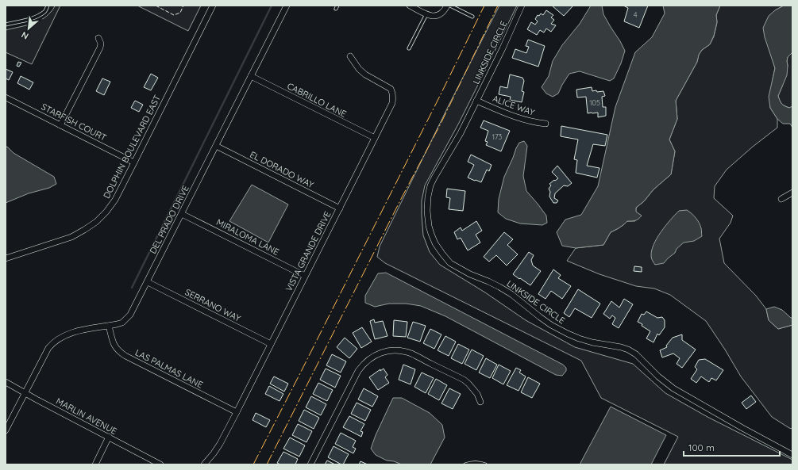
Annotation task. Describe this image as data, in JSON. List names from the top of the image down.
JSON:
{
  "streets": {
    "street": [
      "LINKSIDE CIRCLE",
      "CABRILLO LANE",
      "ALICE WAY",
      "STARFISH COURT",
      "DOLPHIN BOULEVARD EAST",
      "EL DORADO WAY",
      "DEL PRADO DRIVE",
      "MIRALOMA LANE",
      "VISTA GRANDE DRIVE",
      "SERRANO WAY",
      "LAS PALMAS LANE",
      "MARLIN AVENUE"
    ]
  },
  "crossings": [
    ["LINKSIDE CIRCLE", "ALICE WAY"],
    ["CABRILLO LANE", "DEL PRADO DRIVE"],
    ["CABRILLO LANE", "VISTA GRANDE DRIVE"],
    ["STARFISH COURT", "DOLPHIN BOULEVARD EAST"],
    ["EL DORADO WAY", "DEL PRADO DRIVE"],
    ["EL DORADO WAY", "VISTA GRANDE DRIVE"],
    ["DEL PRADO DRIVE", "MIRALOMA LANE"],
    ["DEL PRADO DRIVE", "SERRANO WAY"],
    ["DEL PRADO DRIVE", "LAS PALMAS LANE"],
    ["DEL PRADO DRIVE", "MARLIN AVENUE"],
    ["MIRALOMA LANE", "VISTA GRANDE DRIVE"],
    ["VISTA GRANDE DRIVE", "SERRANO WAY"],
    ["VISTA GRANDE DRIVE", "LAS PALMAS LANE"]
  ],
  "house_numbers": ["4", "105", "173"],
  "scale_bar": "100 m",
  "north": "bottom left"
}
